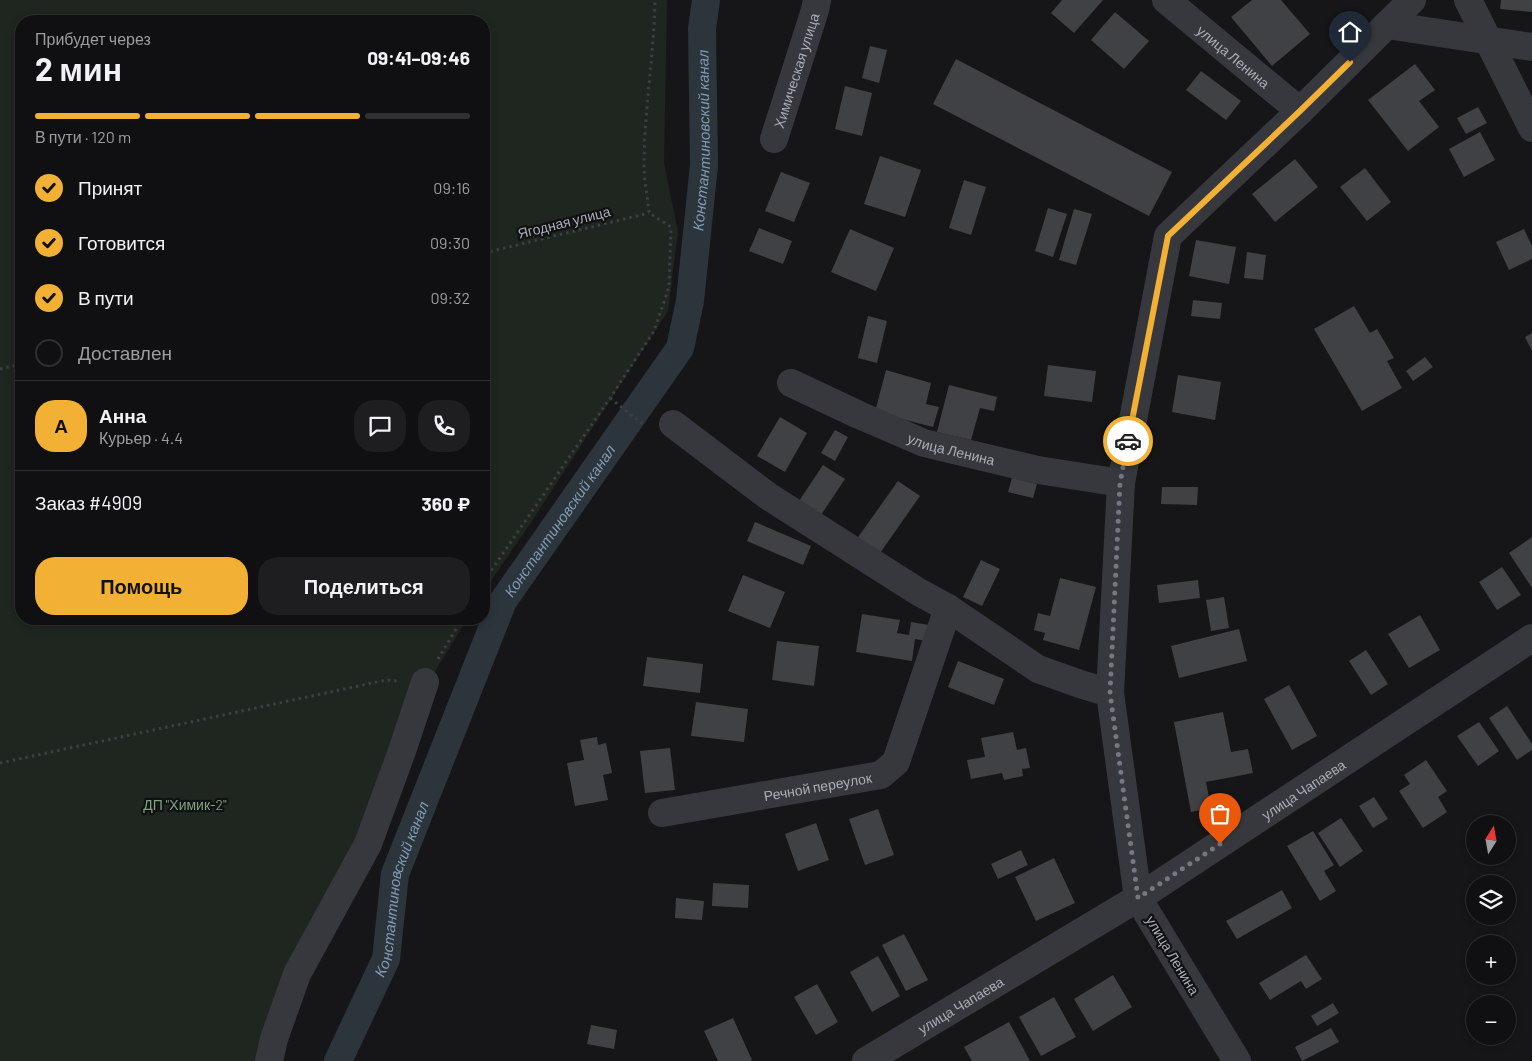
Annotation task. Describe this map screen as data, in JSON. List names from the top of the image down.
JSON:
{
  "streets": {
    "street": [
      "улица Ленина",
      "Химическая улица",
      "Речной переулок",
      "улица Чапаева"
    ],
    "path": ["Ягодная улица"]
  },
  "crossings": [
    ["улица Ленина", "улица Чапаева"]
  ],
  "water": ["Константиновский канал"],
  "parks": ["ДП \"Химик-2\""],
  "north": "top",
  "page": {
    "heading": ["2 мин", "Прибудет через", "09:41–09:46"],
    "panel": [
      "Анна",
      "Курьер · 4.4",
      "Заказ #4909",
      "360 ₽"
    ],
    "bar": "В пути · 120 m",
    "list": [
      ["Принят", "09:16"],
      ["Готовится", "09:30"],
      ["В пути", "09:32"],
      "Доставлен"
    ],
    "round": "А",
    "buttons": ["Помощь", "Поделиться"],
    "map_buttons": ["+", "−"]
  }
}
